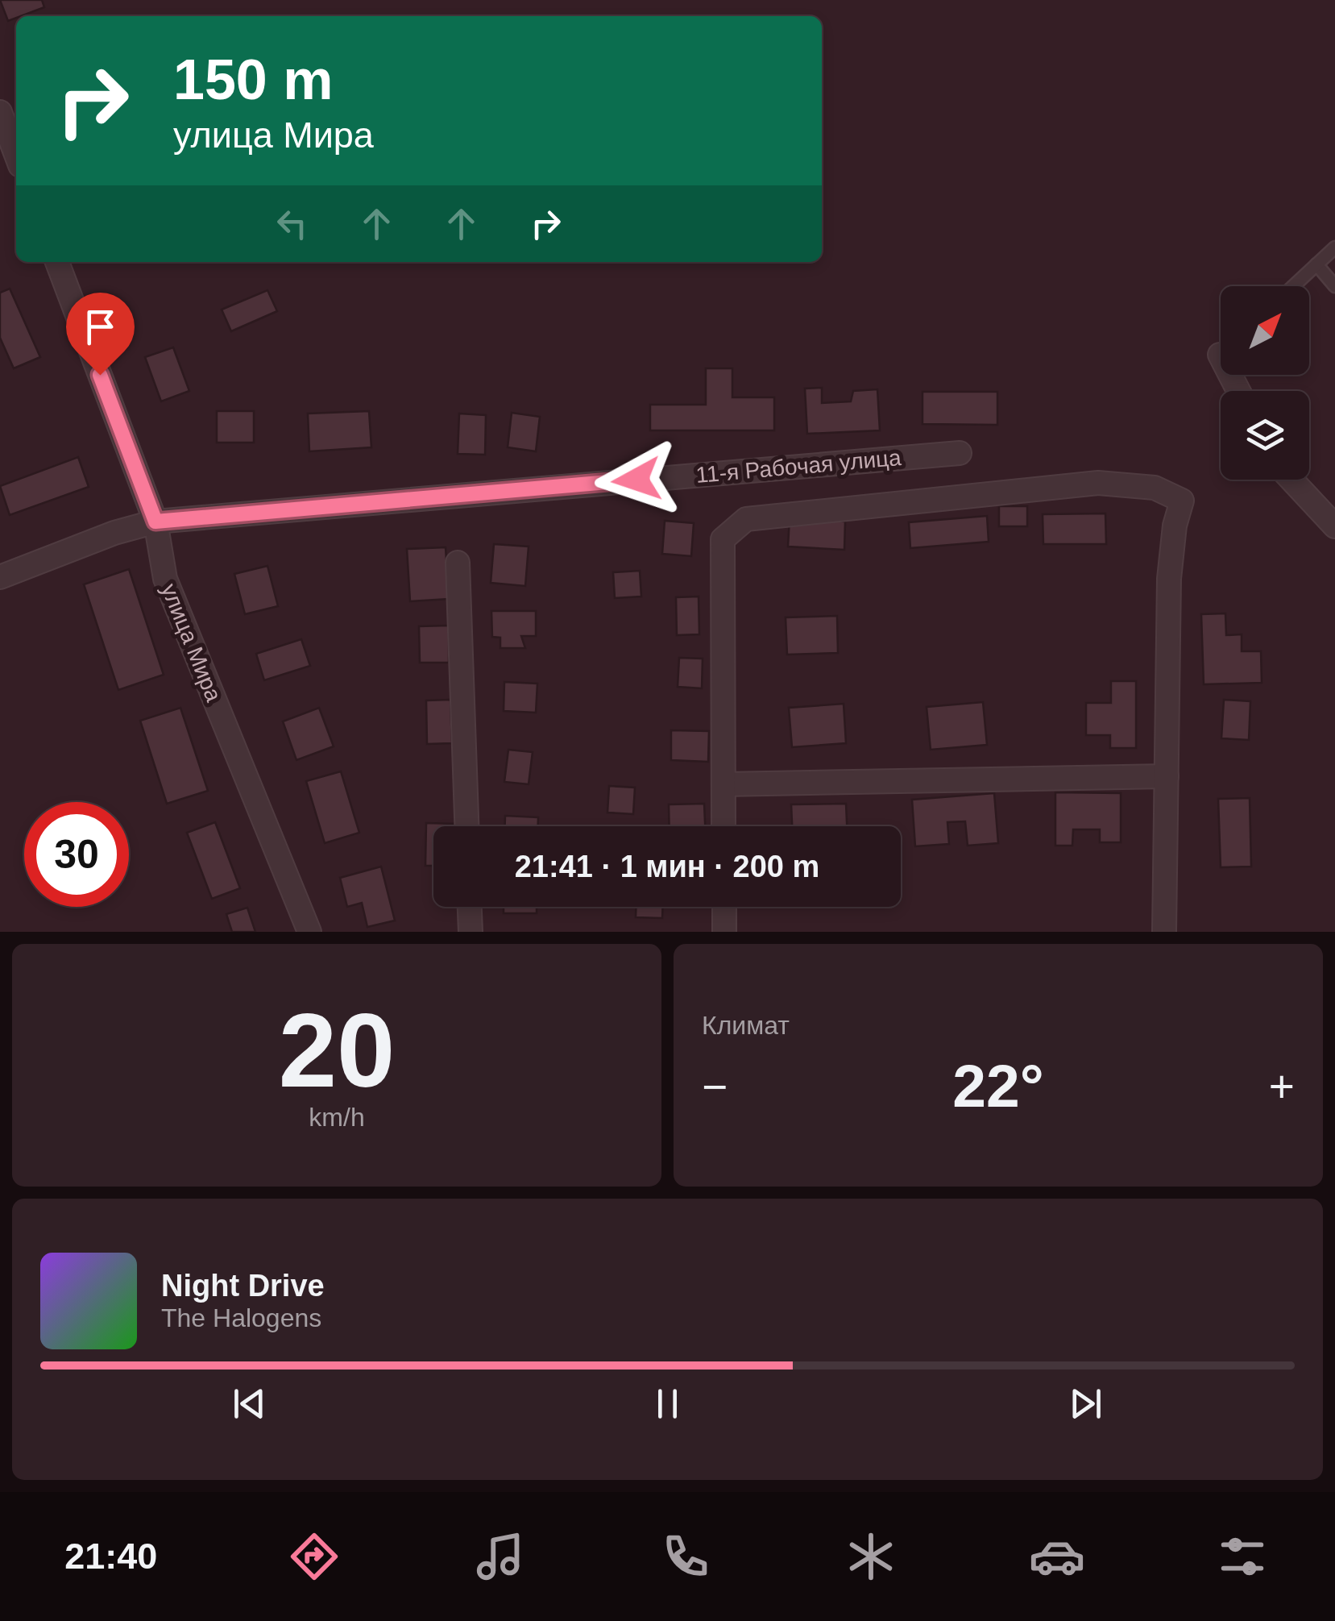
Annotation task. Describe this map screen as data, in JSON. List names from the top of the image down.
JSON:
{
  "streets": {
    "street": ["11-я Рабочая улица", "улица Мира"]
  },
  "crossings": [
    ["11-я Рабочая улица", "улица Мира"]
  ],
  "north": "top right",
  "page": {
    "turn": ["150 m", "улица Мира"],
    "limit": "30",
    "trip": "21:41 · 1 мин · 200 m",
    "tile": [
      ["20", "km/h"],
      "Климат"
    ],
    "heat": ["−", "22°", "+"],
    "song": ["Night Drive", "The Halogens"],
    "tabs": "21:40"
  }
}
